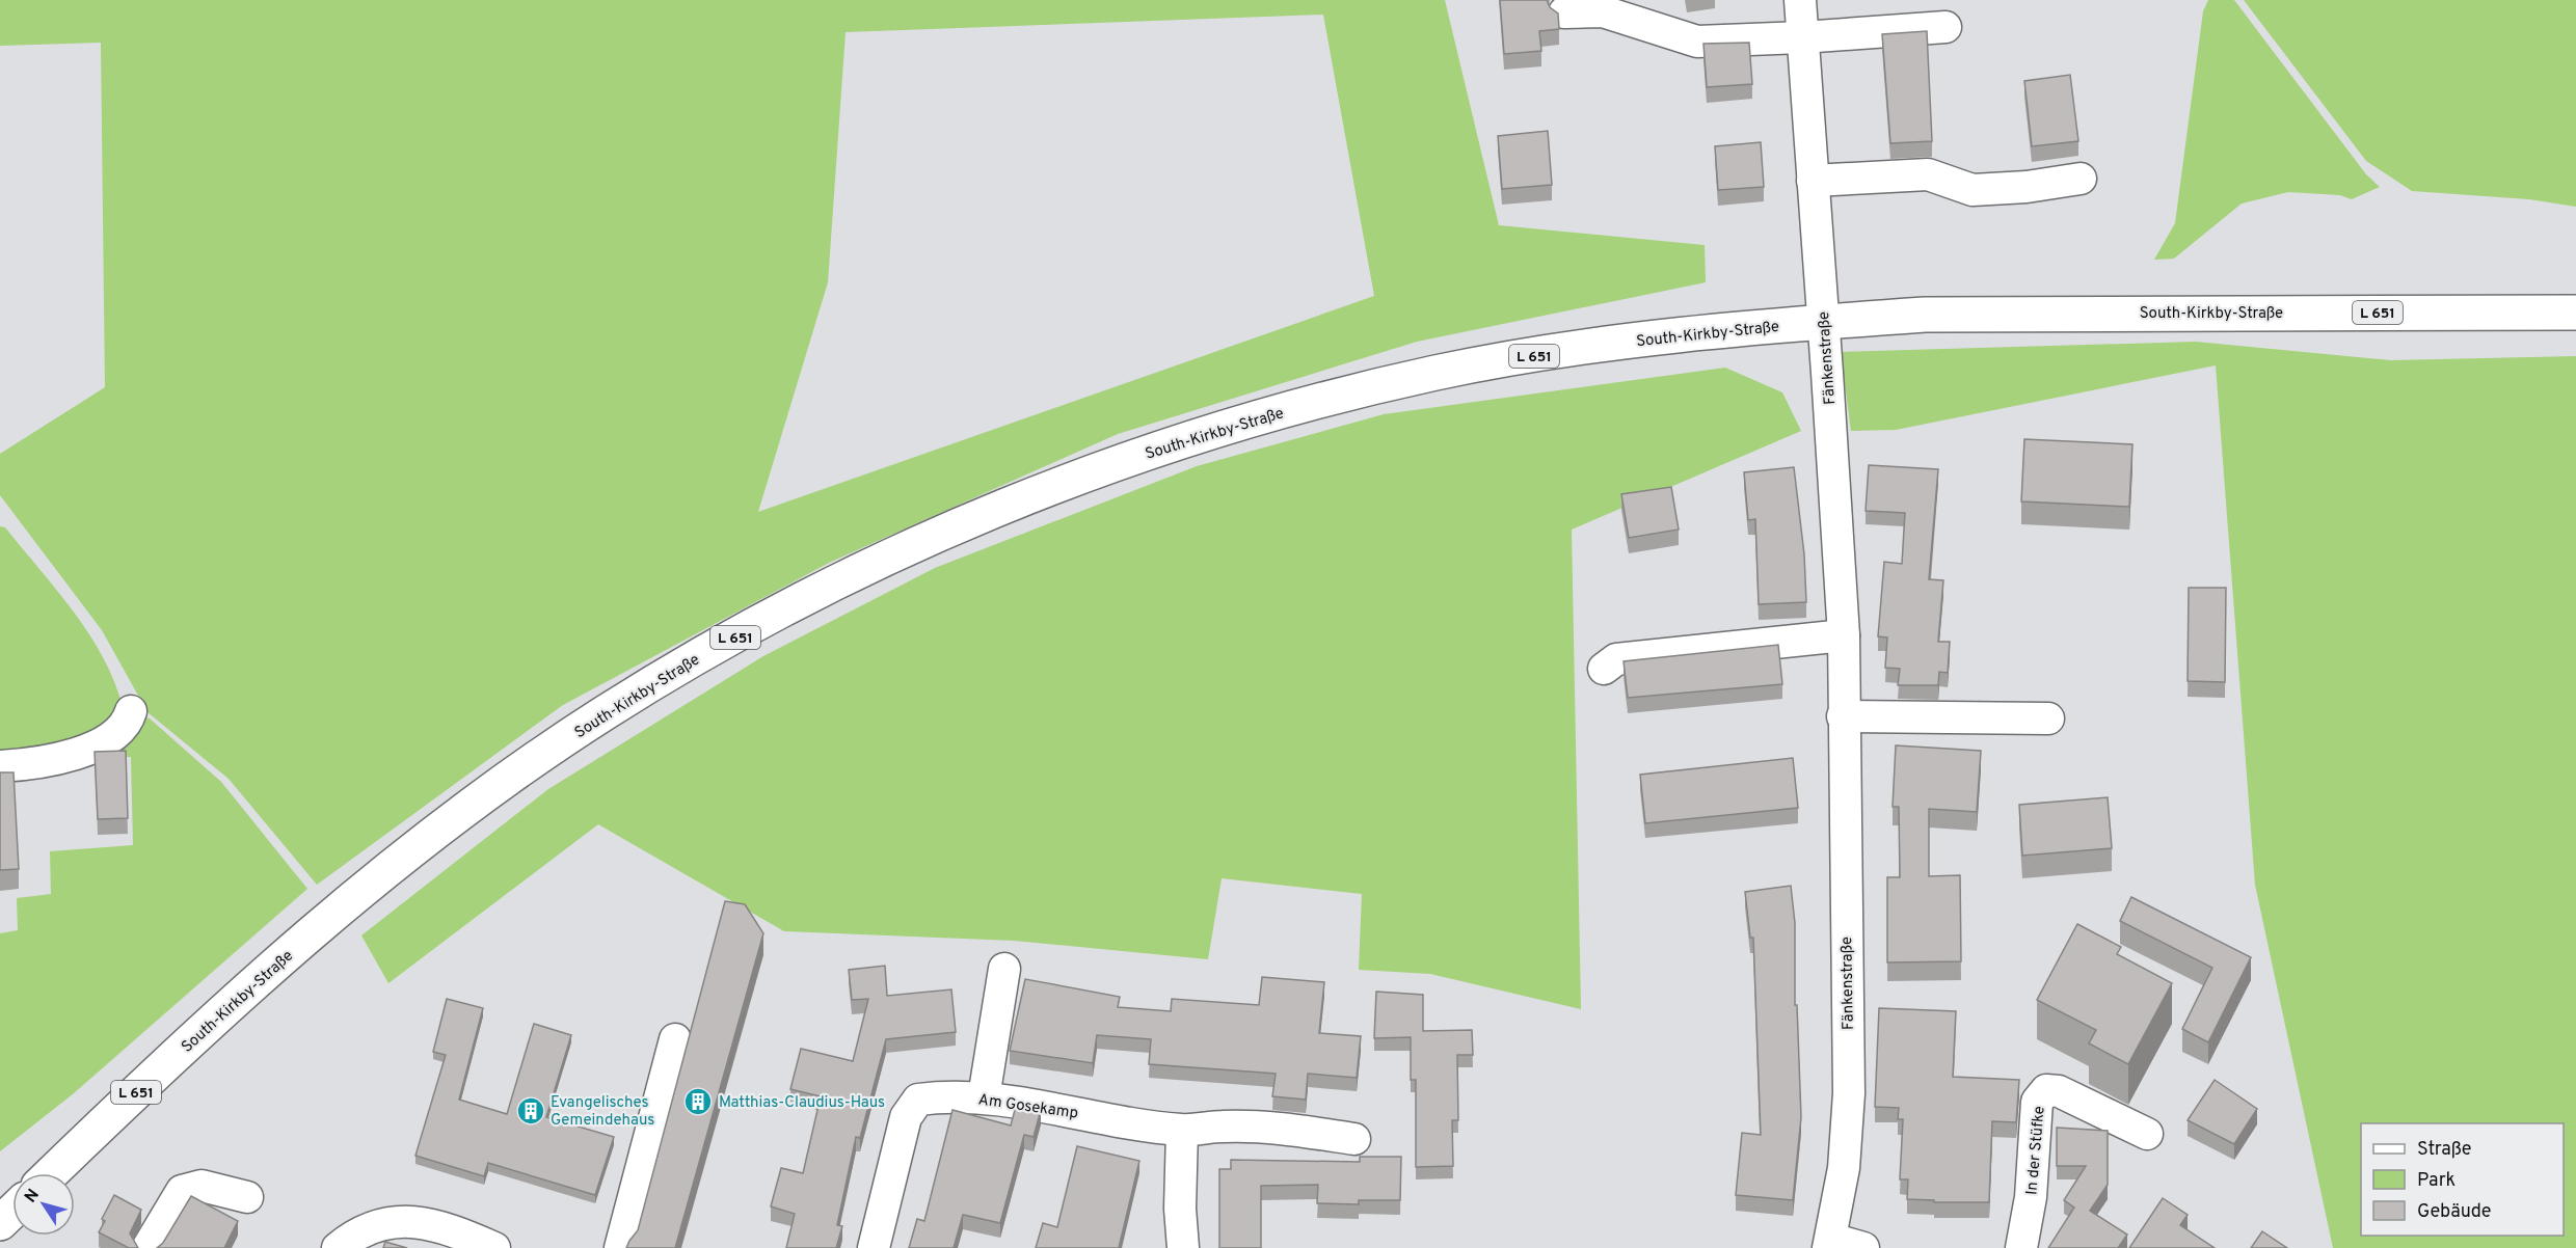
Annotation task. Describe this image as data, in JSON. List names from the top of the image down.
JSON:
{
  "streets": {
    "main road": ["South-Kirkby-Straße", "L 651"],
    "street": ["Fänkenstraße", "Am Gosekamp", "In der Stüfke"]
  },
  "crossings": [
    ["South-Kirkby-Straße", "Fänkenstraße"]
  ],
  "places": {
    "building": ["Matthias-Claudius-Haus", "Evangelisches Gemeindehaus"]
  },
  "legend": ["Straße", "Park", "Gebäude"],
  "north": "top left"
}
